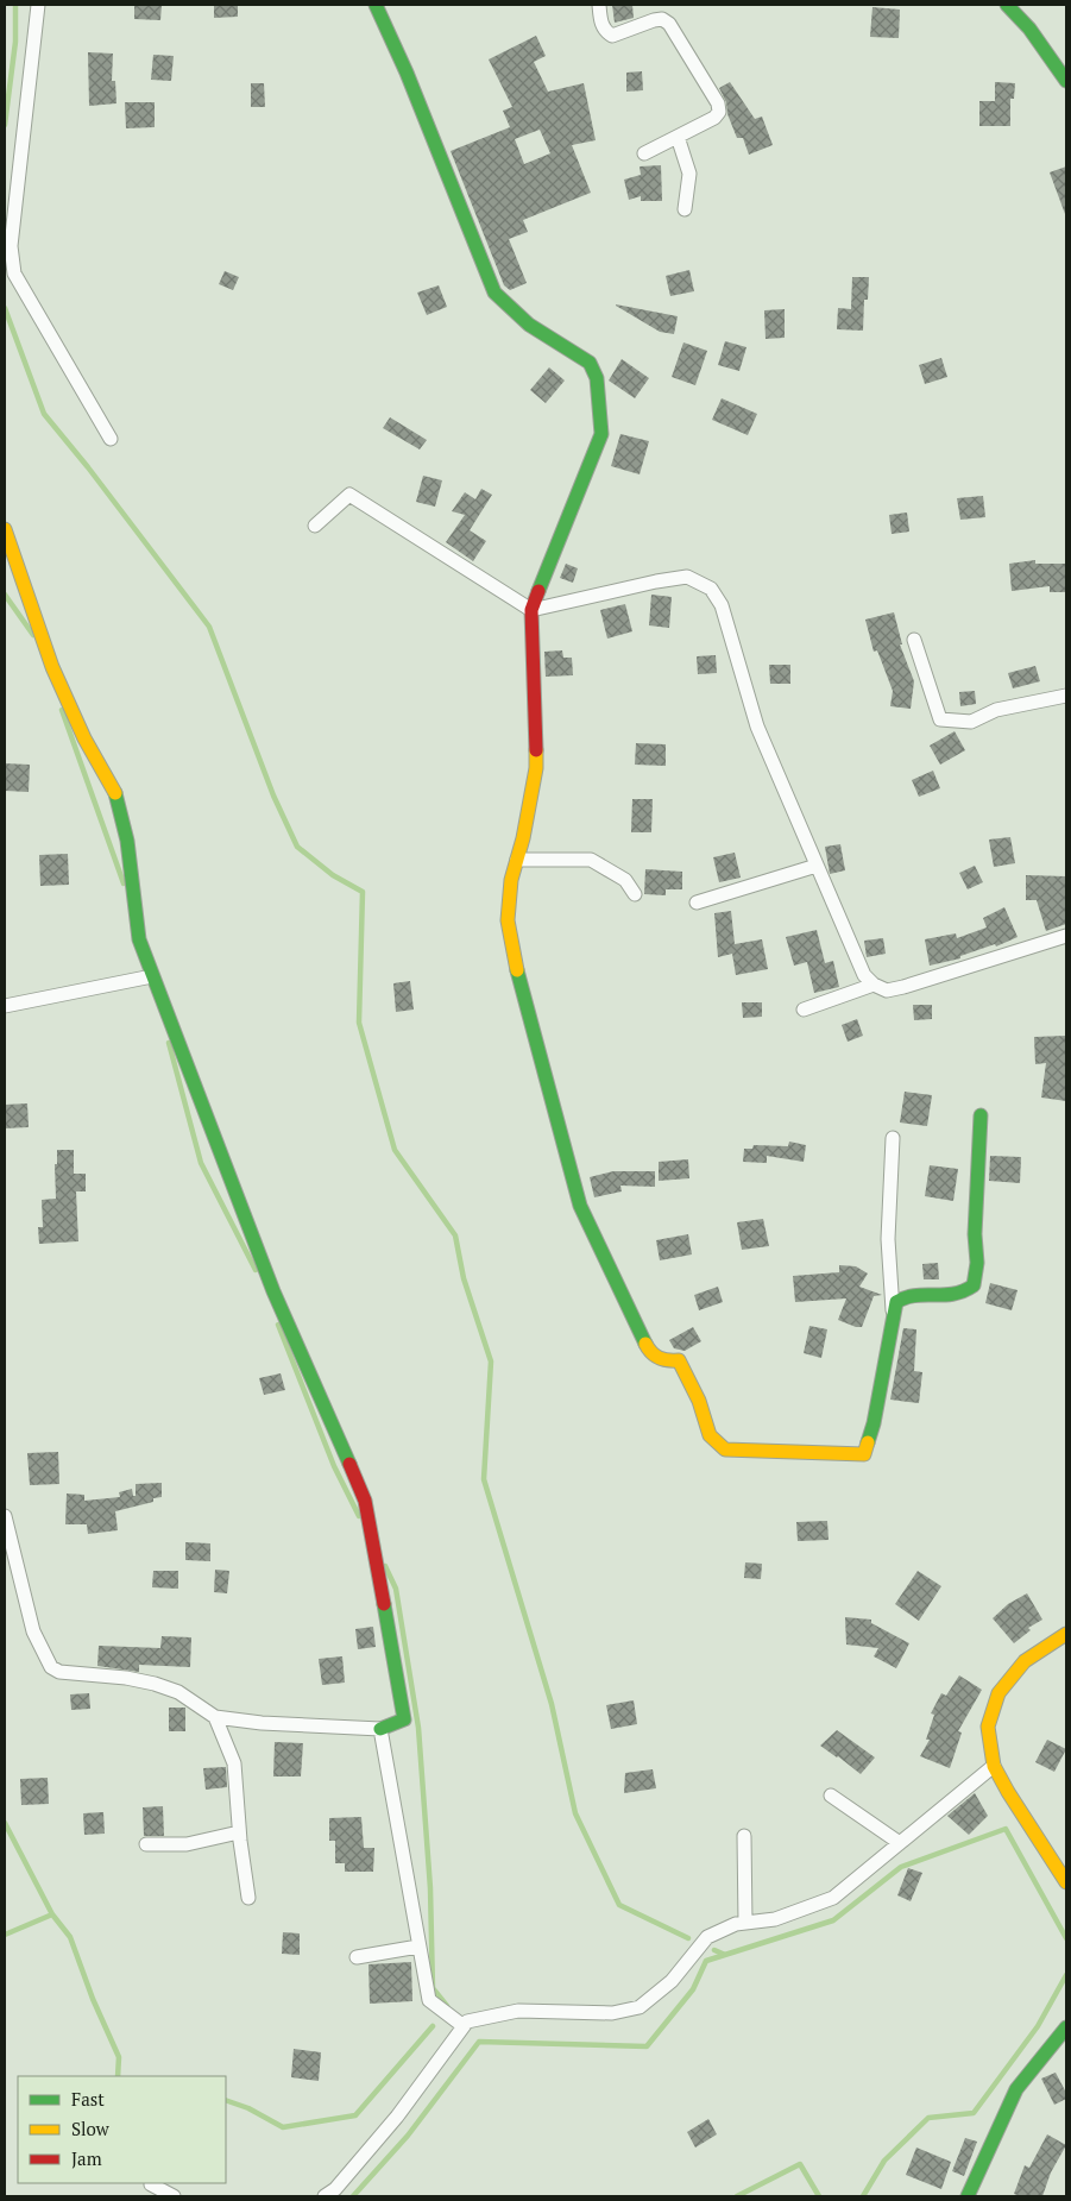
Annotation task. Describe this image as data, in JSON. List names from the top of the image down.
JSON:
{
  "legend": ["Fast", "Slow", "Jam"]
}
